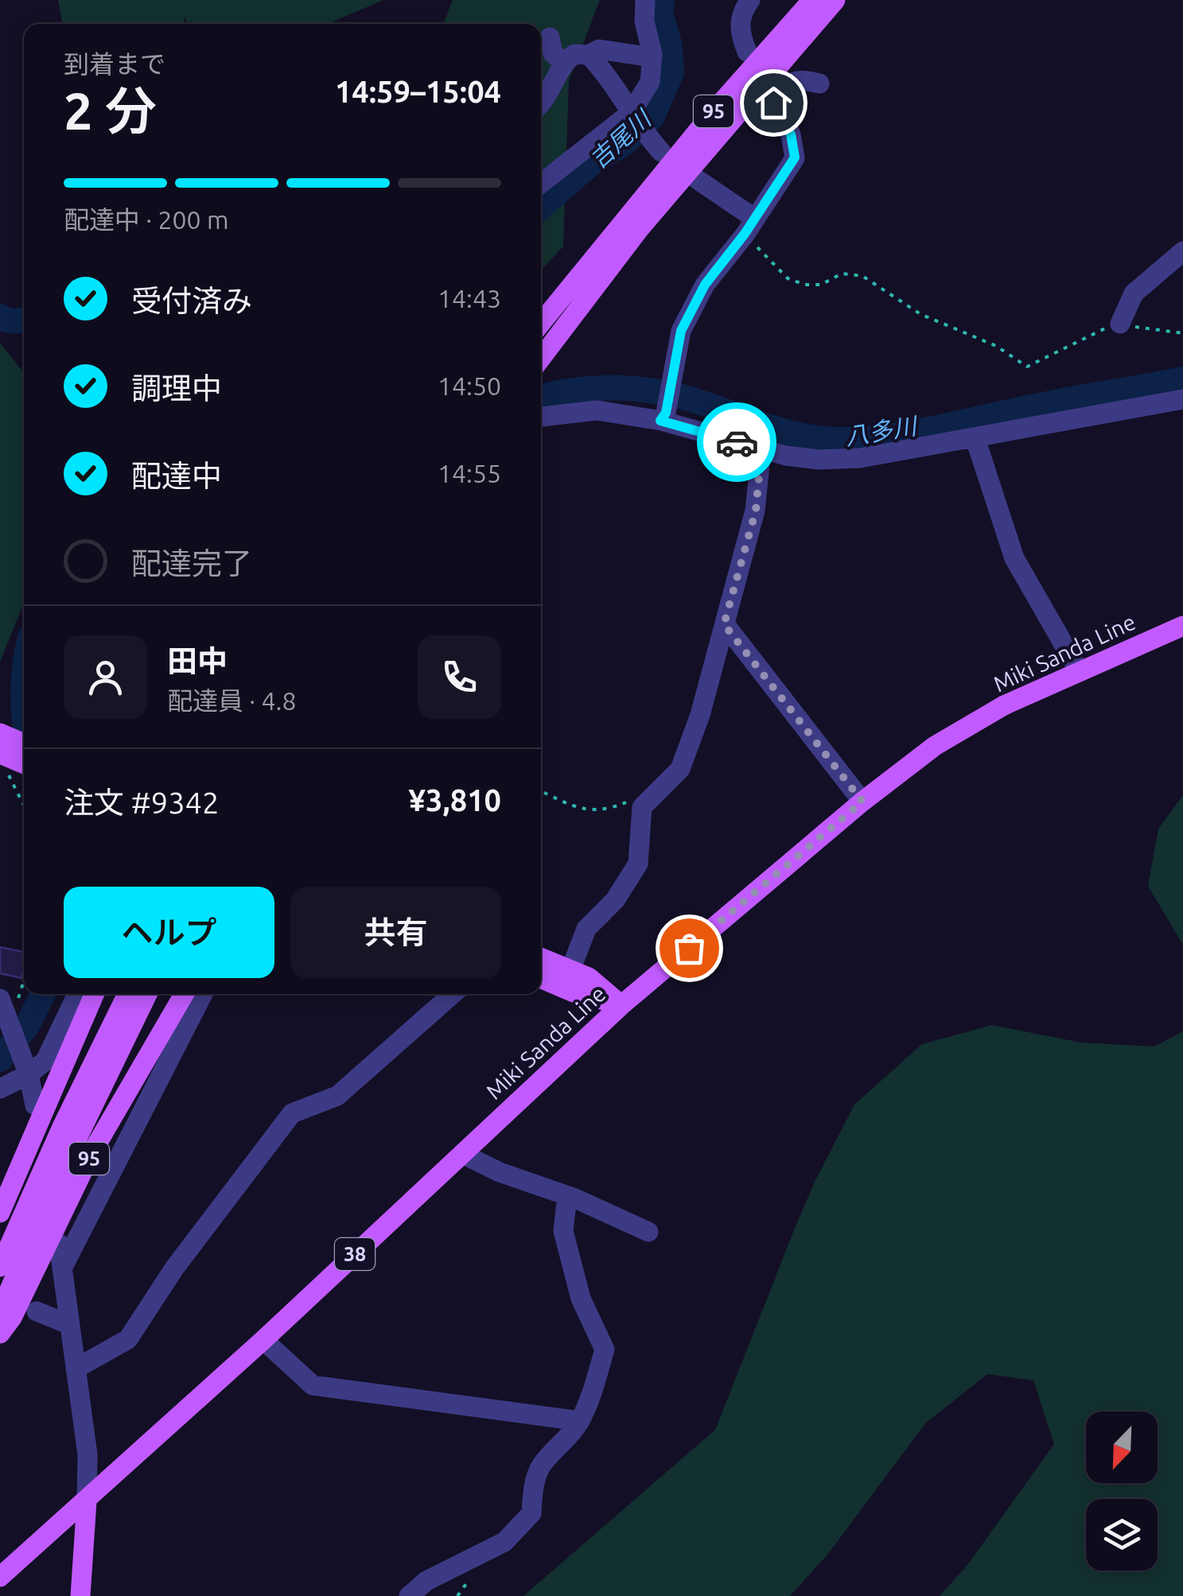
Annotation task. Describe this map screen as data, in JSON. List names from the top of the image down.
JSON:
{
  "streets": {
    "main road": ["95", "Miki Sanda Line", "38"]
  },
  "water": ["吉尾川", "八多川"],
  "north": "bottom left",
  "page": {
    "heading": ["2 分", "到着まで", "14:59–15:04"],
    "panel": [
      "田中",
      "配達員 · 4.8",
      "注文 #9342",
      "¥3,810"
    ],
    "bar": "配達中 · 200 m",
    "list": [
      ["受付済み", "14:43"],
      ["調理中", "14:50"],
      ["配達中", "14:55"],
      "配達完了"
    ],
    "buttons": ["ヘルプ", "共有"]
  }
}
